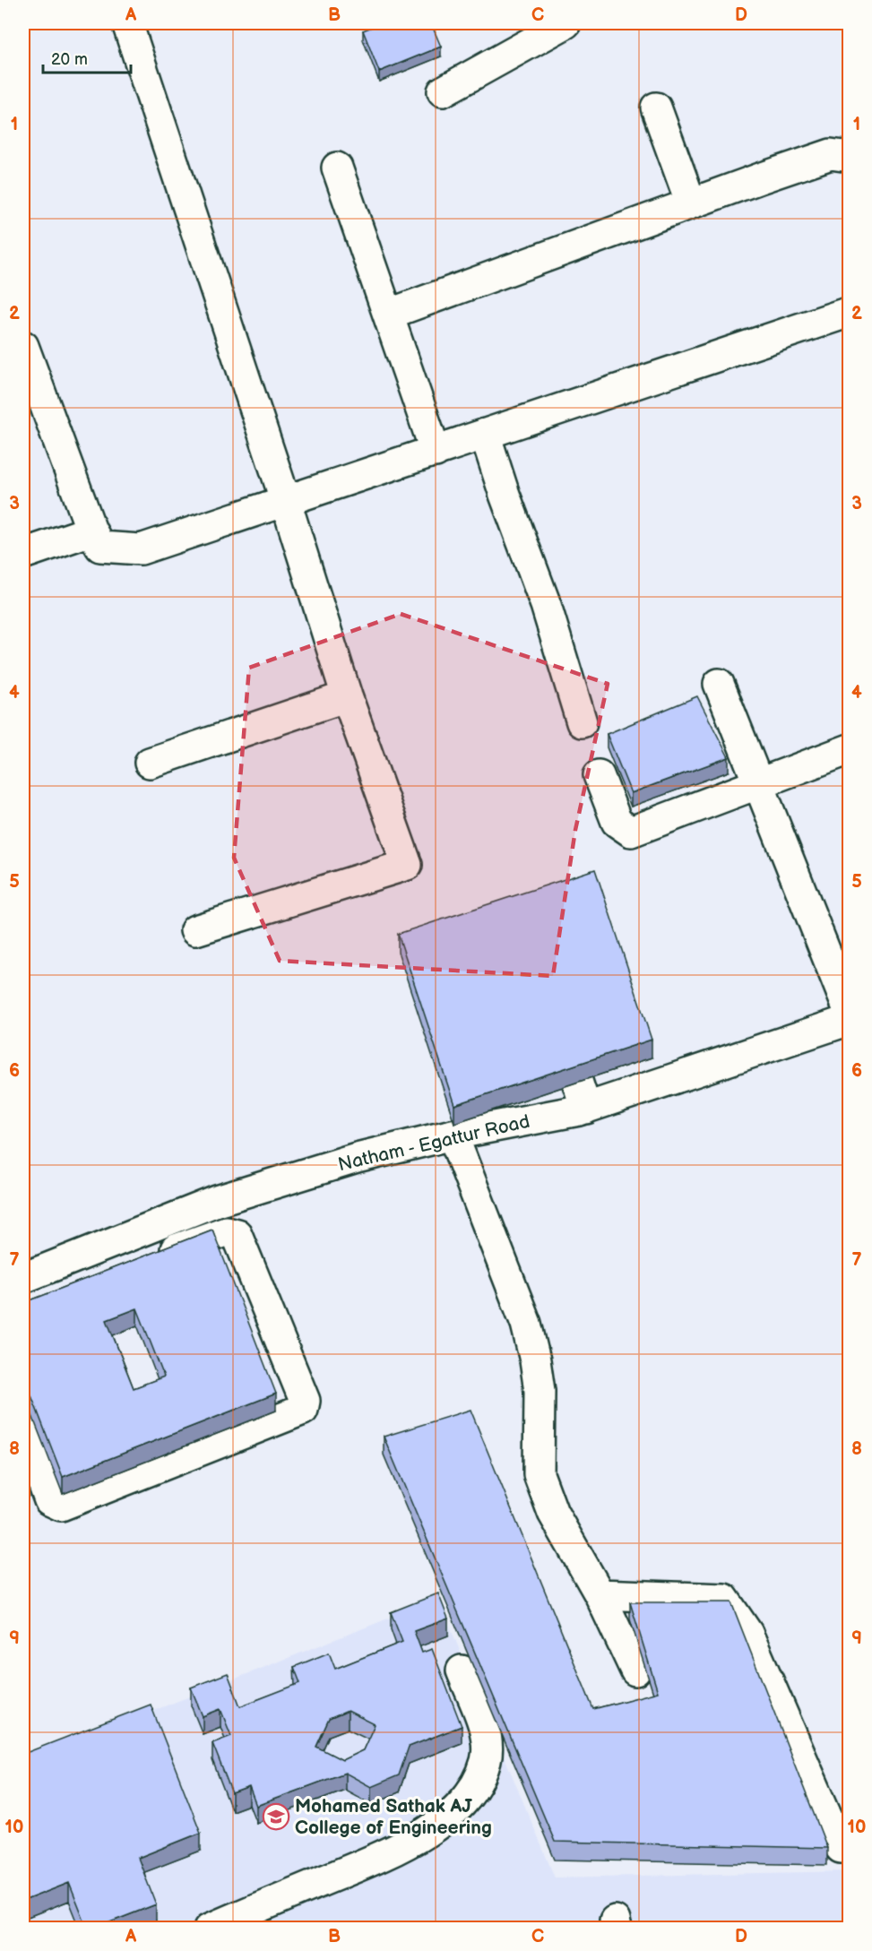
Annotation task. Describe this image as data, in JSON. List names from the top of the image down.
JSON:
{
  "streets": {
    "street": ["Natham - Egattur Road"]
  },
  "places": {
    "school or university": ["Mohamed Sathak AJ College of Engineering"]
  },
  "scale_bar": "20 m",
  "grid": {
    "columns": [
      "A",
      "B",
      "C",
      "D"
    ],
    "rows": [
      "1",
      "2",
      "3",
      "4",
      "5",
      "6",
      "7",
      "8",
      "9",
      "10"
    ]
  }
}
